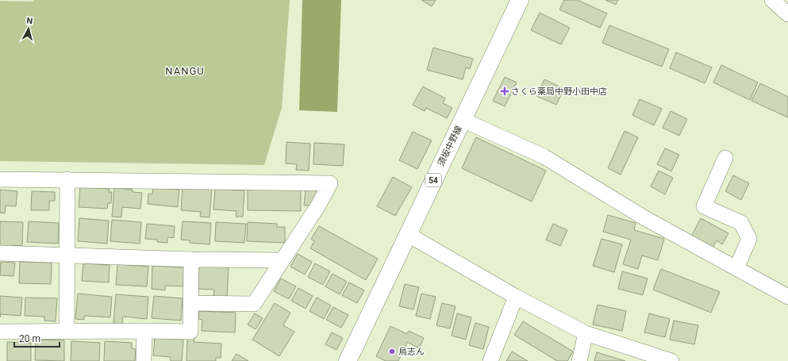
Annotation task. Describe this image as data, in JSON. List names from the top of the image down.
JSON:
{
  "streets": {
    "main road": ["須坂中野線", "54"]
  },
  "districts": ["NANGU"],
  "places": {
    "health": ["さくら薬局中野小田中店"],
    "other": ["鳥志ん"]
  },
  "scale_bar": "20 m",
  "north": "top"
}
